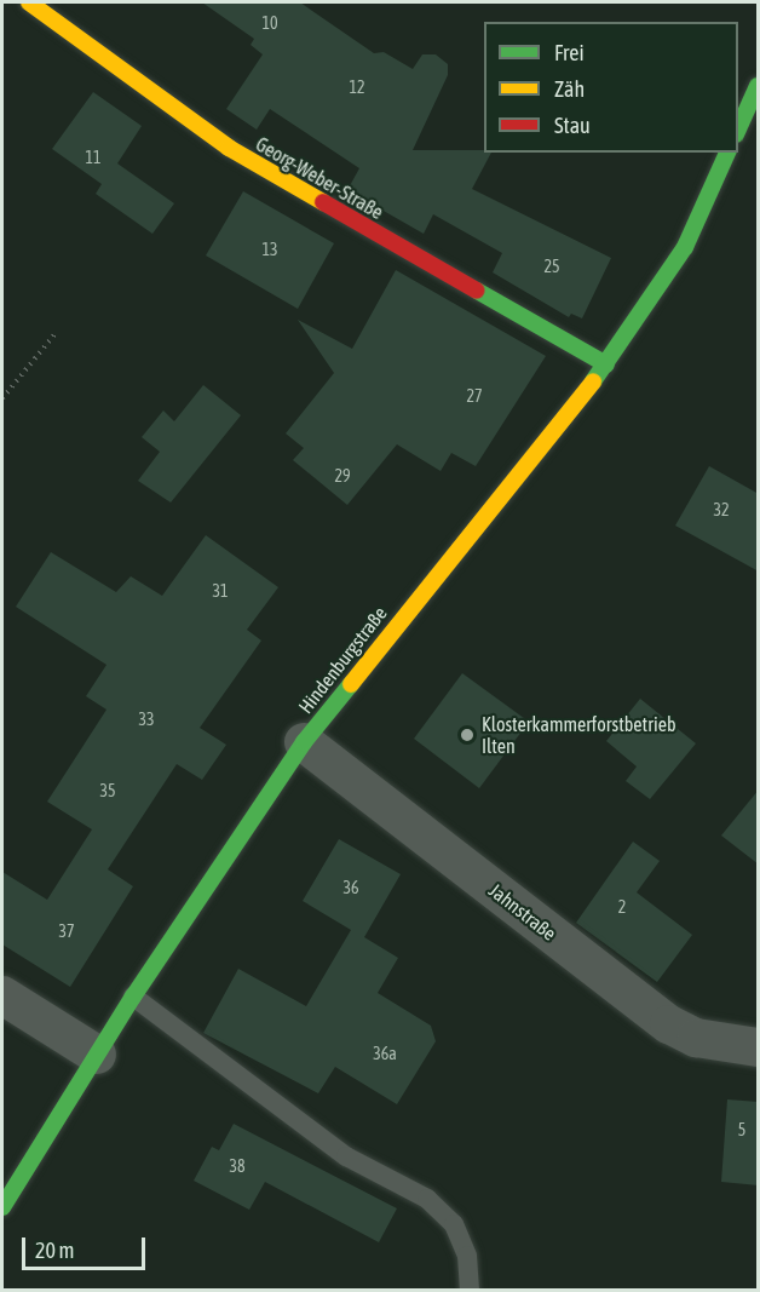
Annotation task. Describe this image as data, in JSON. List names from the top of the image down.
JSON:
{
  "streets": {
    "street": ["Georg-Weber-Straße", "Hindenburgstraße", "Jahnstraße"]
  },
  "crossings": [
    ["Georg-Weber-Straße", "Hindenburgstraße"],
    ["Hindenburgstraße", "Jahnstraße"]
  ],
  "places": ["Klosterkammerforstbetrieb Ilten"],
  "house_numbers": [
    "10",
    "12",
    "11",
    "13",
    "25",
    "27",
    "29",
    "32",
    "31",
    "33",
    "35",
    "36",
    "2",
    "37",
    "36a",
    "5",
    "38"
  ],
  "legend": ["Frei", "Zäh", "Stau"],
  "scale_bar": "20 m"
}
